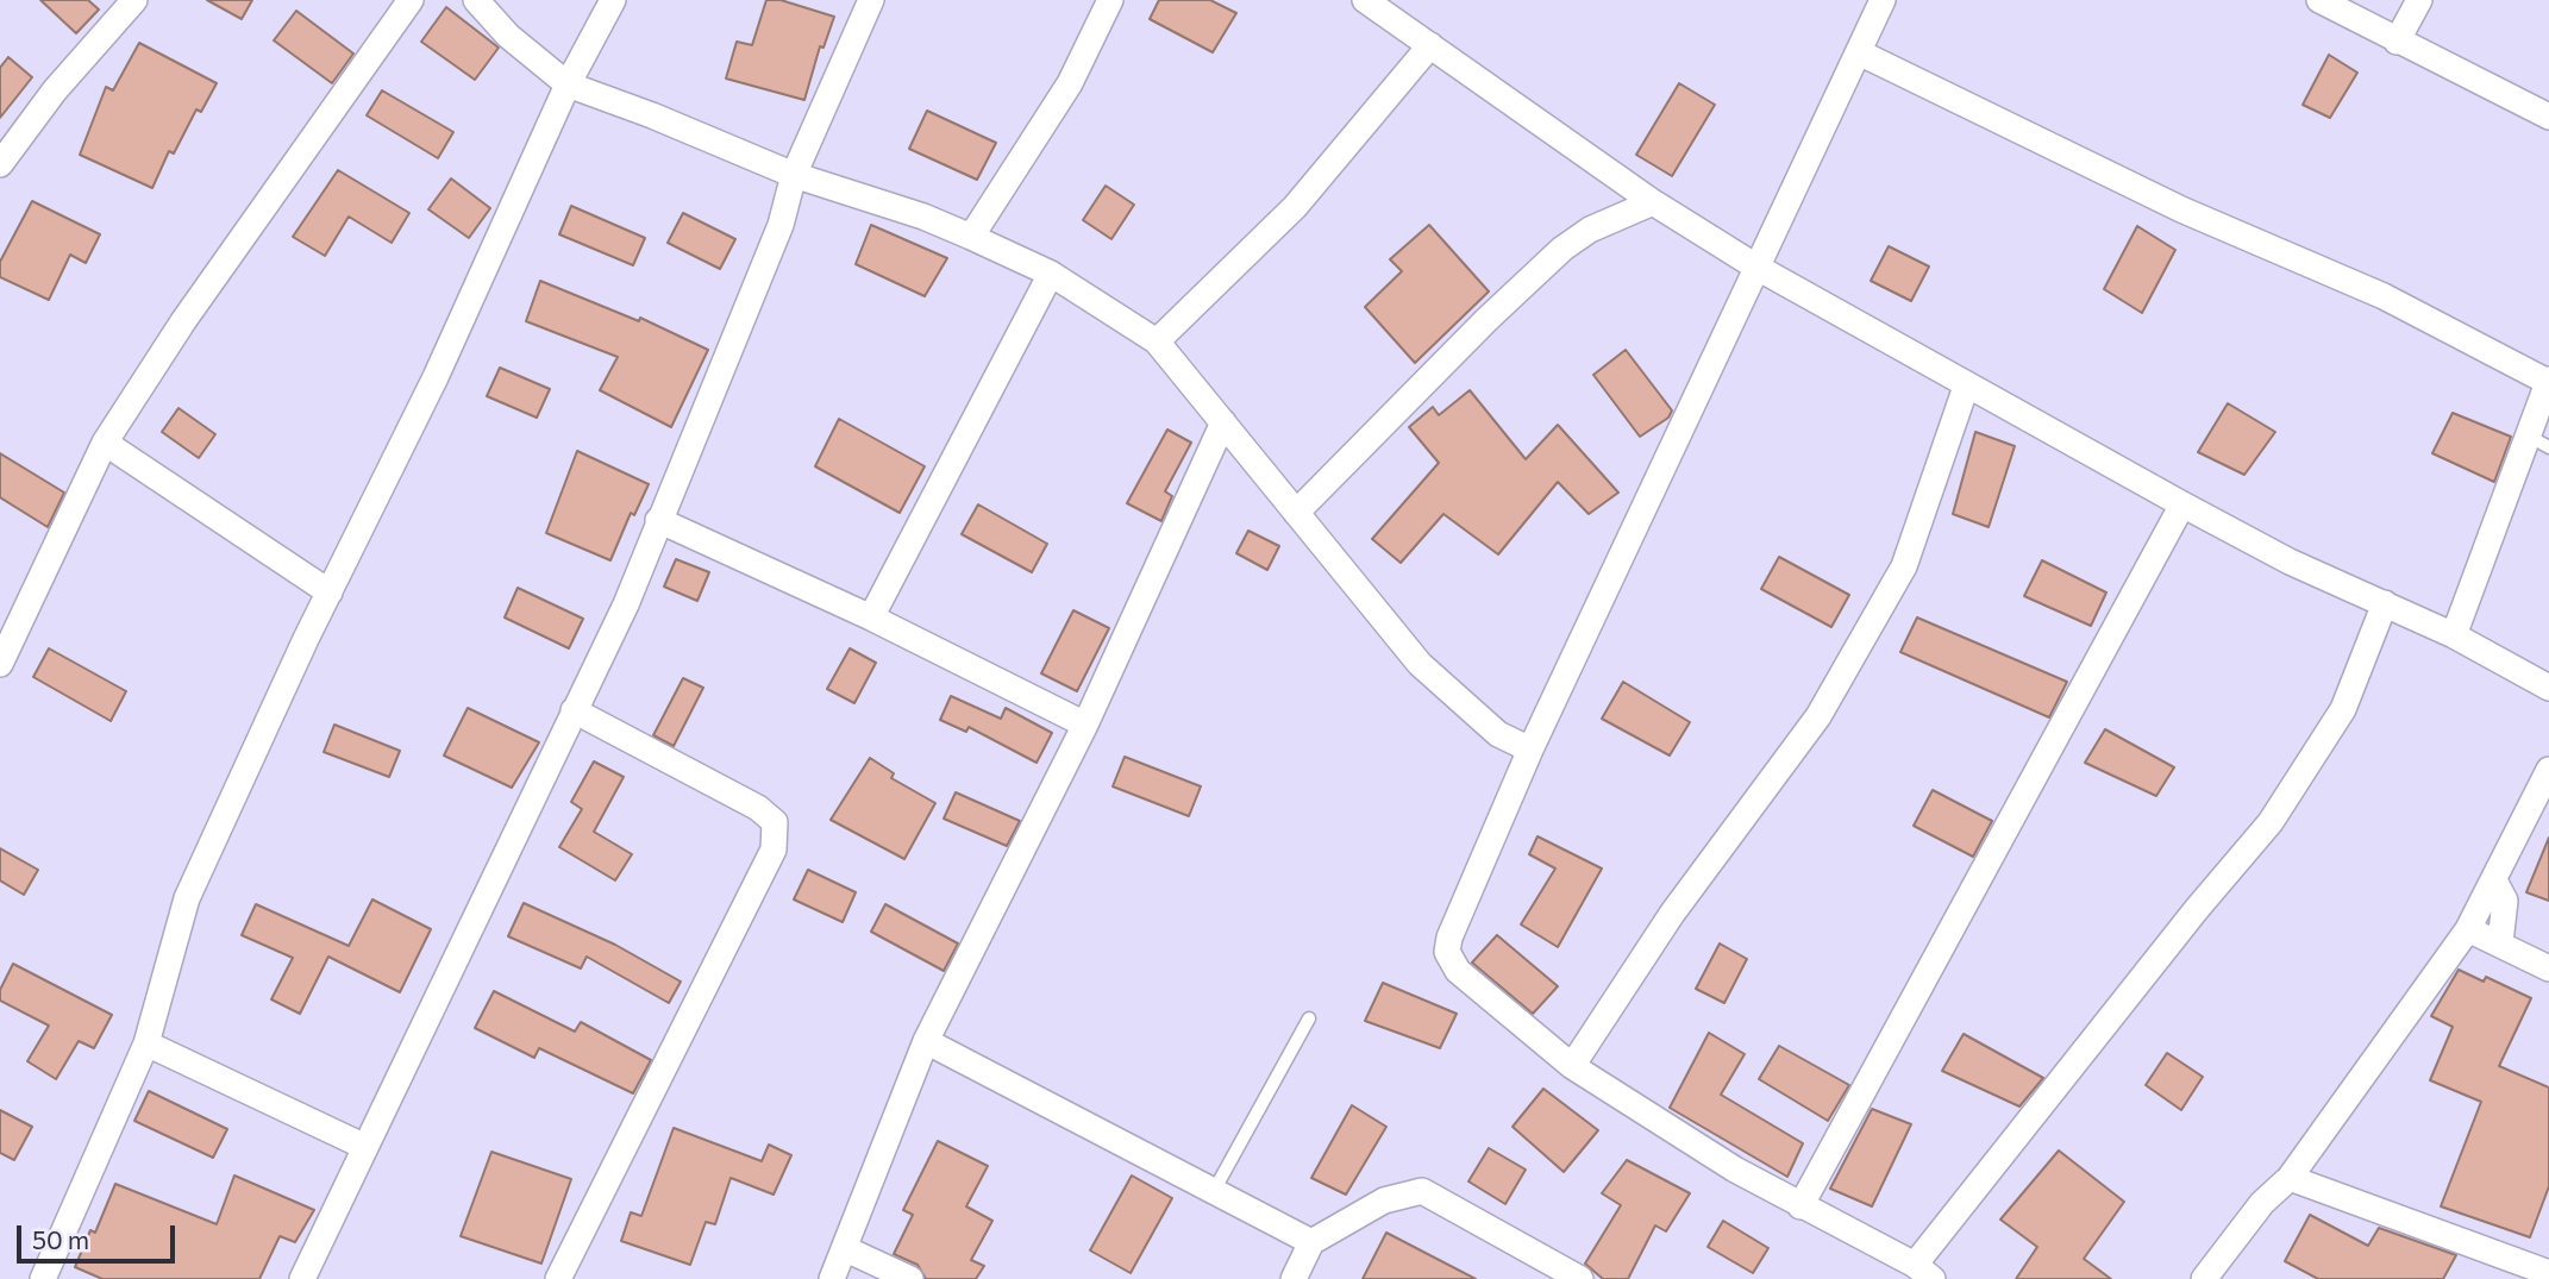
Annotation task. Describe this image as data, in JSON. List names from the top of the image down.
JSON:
{
  "scale_bar": "50 m"
}
